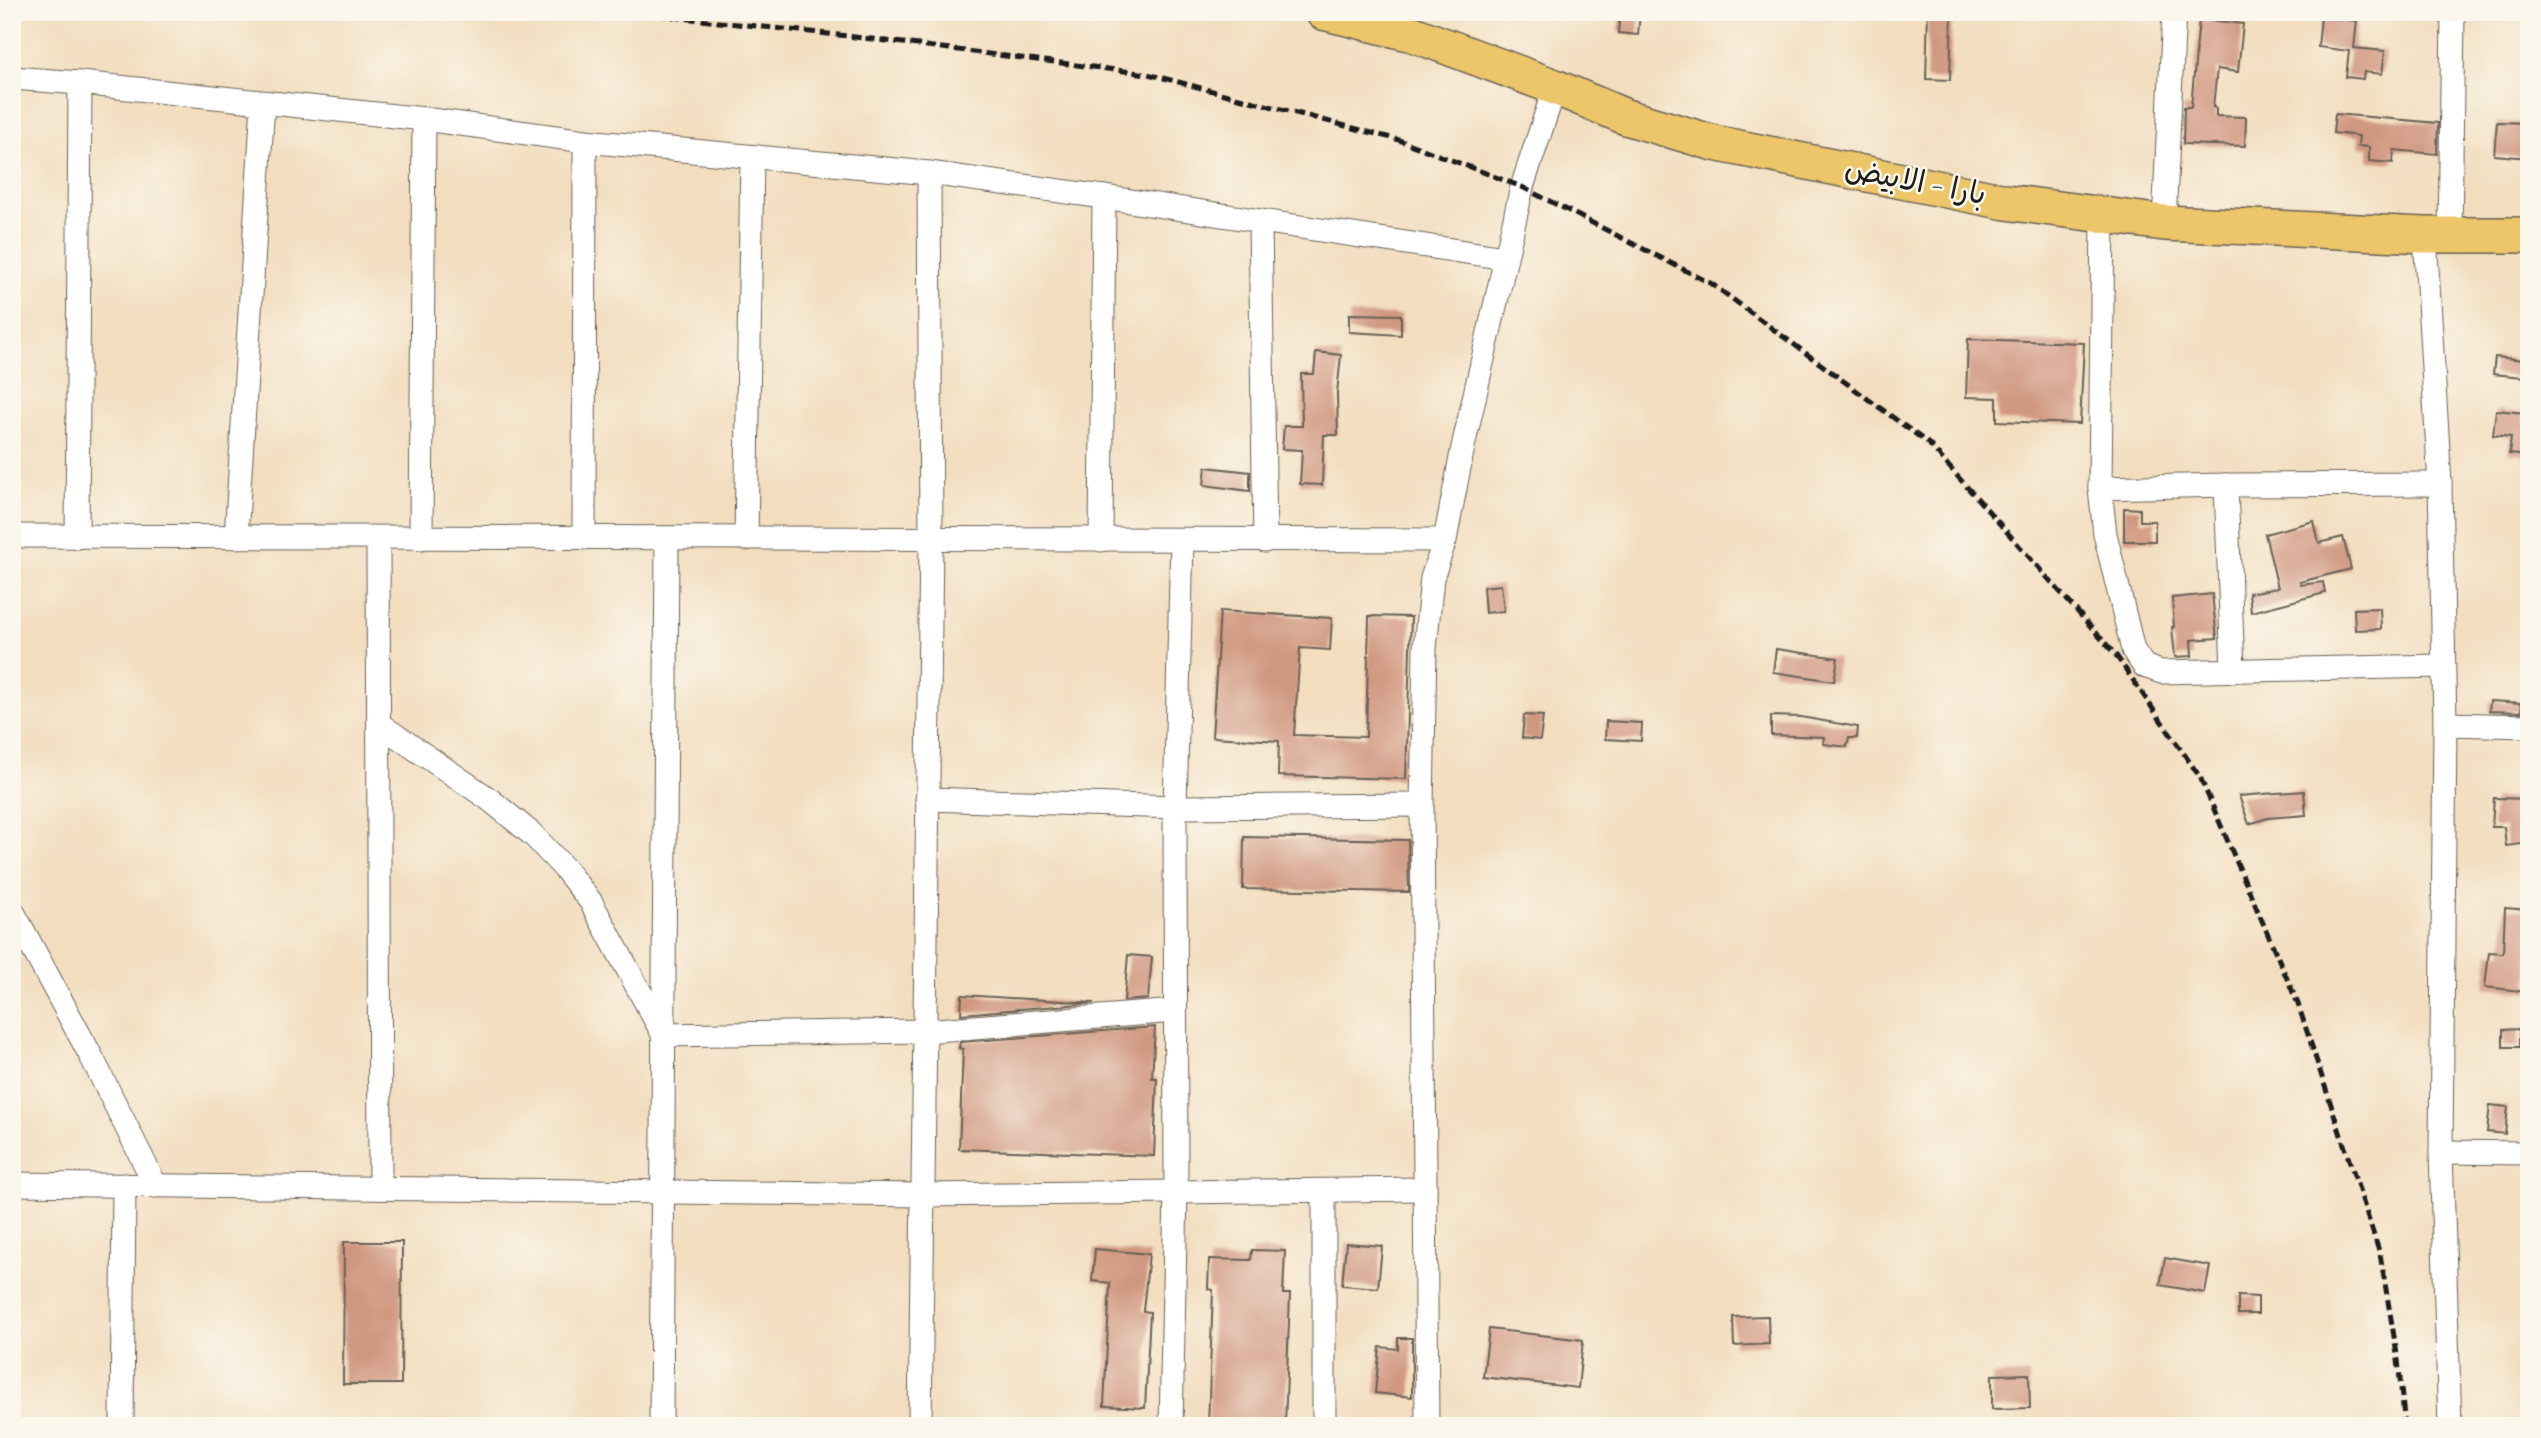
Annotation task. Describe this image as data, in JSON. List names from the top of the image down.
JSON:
{
  "streets": {
    "main road": ["بارا - الابيض"]
  }
}
